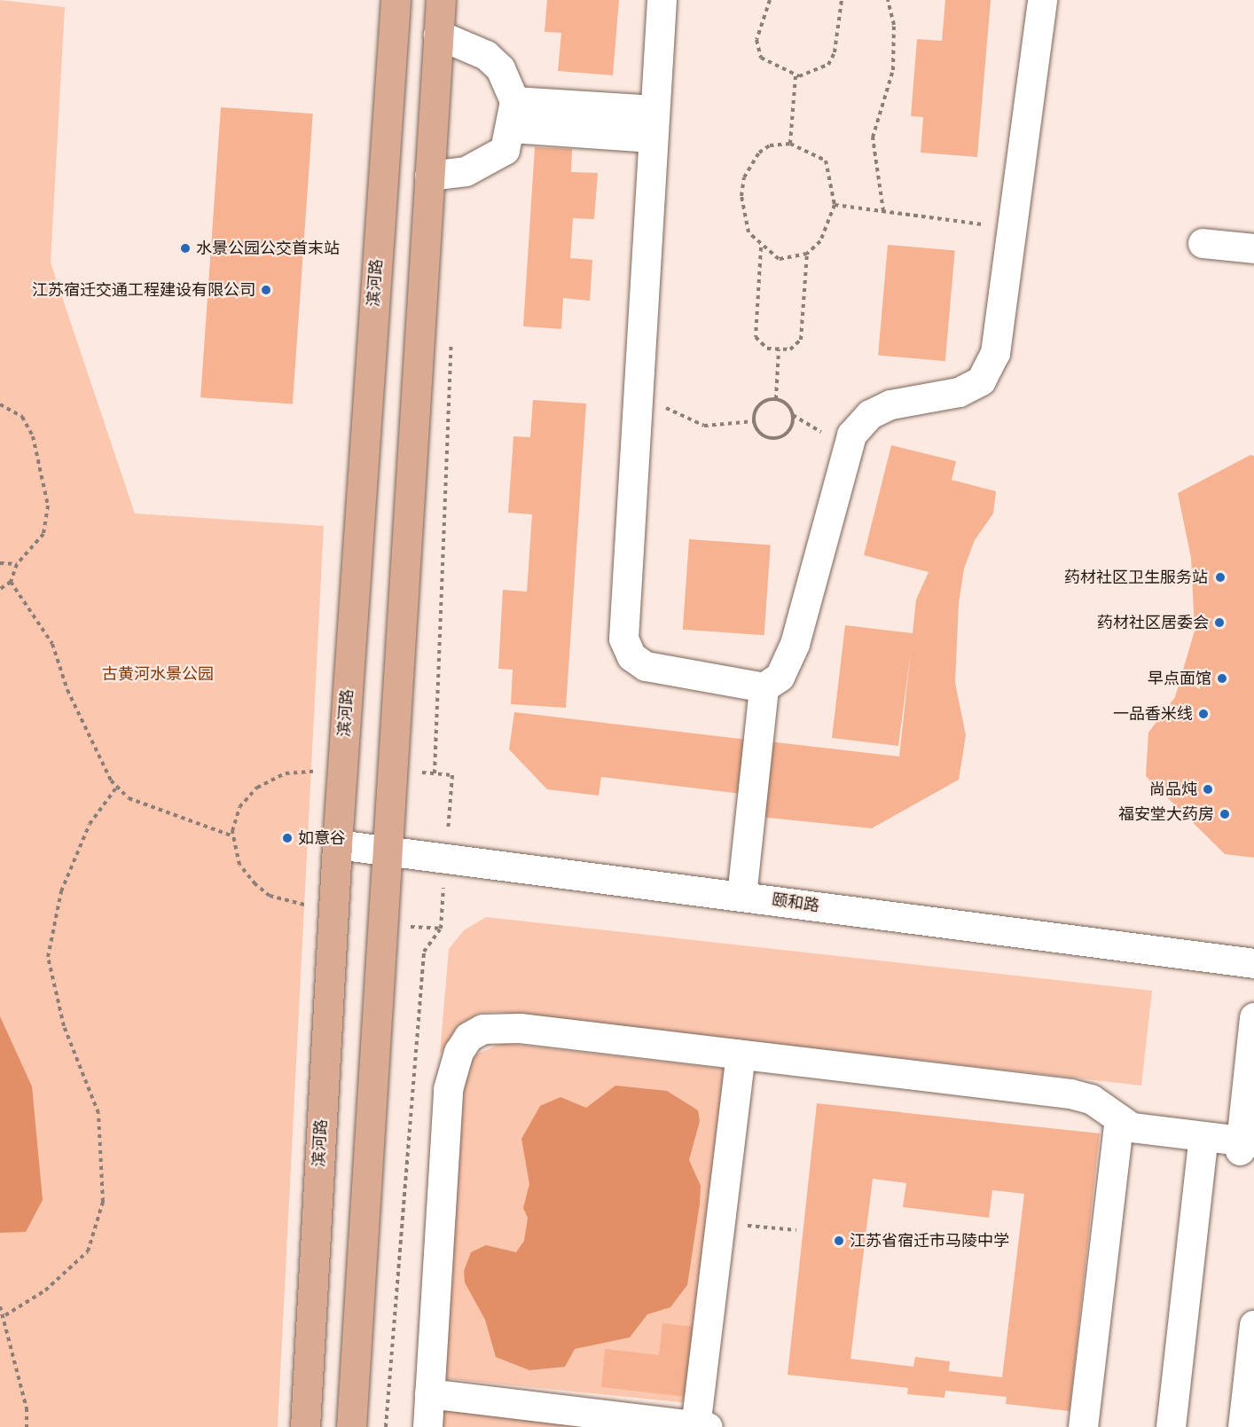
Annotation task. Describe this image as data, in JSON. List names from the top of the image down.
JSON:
{
  "streets": {
    "main road": ["滨河路"],
    "street": ["颐和路"]
  },
  "crossings": [
    ["滨河路", "颐和路"]
  ],
  "parks": ["古黄河水景公园"],
  "places": [
    "水景公园公交首末站",
    "江苏宿迁交通工程建设有限公司",
    "药材社区卫生服务站",
    "药材社区居委会",
    "早点面馆",
    "一品香米线",
    "尚品炖",
    "福安堂大药房",
    "如意谷",
    "江苏省宿迁市马陵中学"
  ]
}
